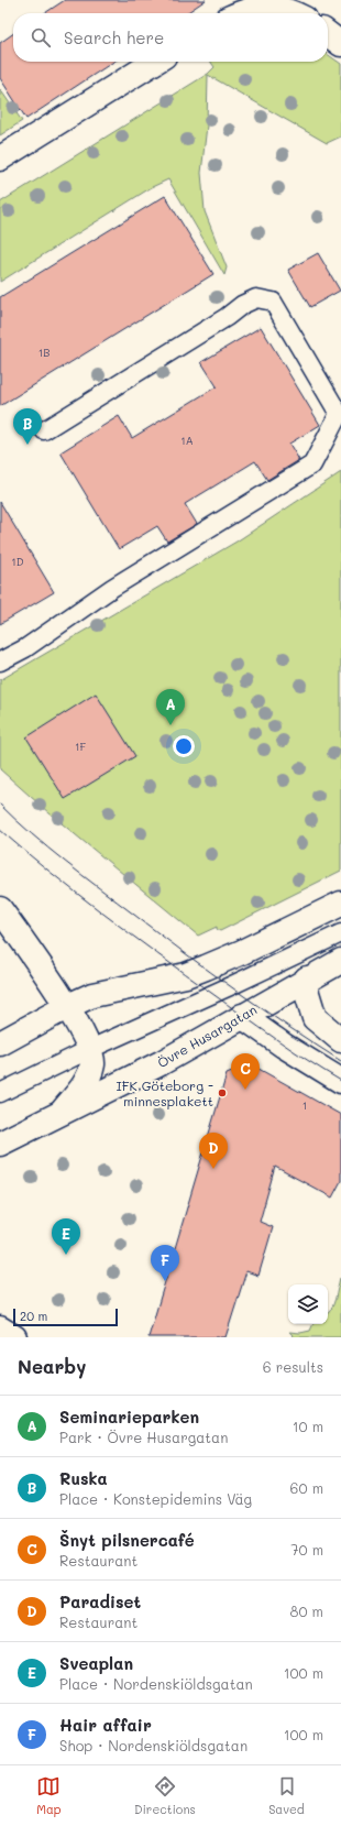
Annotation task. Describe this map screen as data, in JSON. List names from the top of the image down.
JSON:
{
  "streets": {
    "street": ["Övre Husargatan"]
  },
  "places": ["IFK Göteborg - minnesplakett"],
  "house_numbers": [
    "1B",
    "1A",
    "1D",
    "1F",
    "1"
  ],
  "scale_bar": "20 m",
  "page": {
    "search": "Search here",
    "pins": [
      "B",
      "A",
      "C",
      "D",
      "E",
      "F"
    ],
    "scale": "20 m",
    "heading": ["Nearby", "6 results"],
    "list": [
      {
        "mark": "A",
        "name": "Seminarieparken",
        "note": "Park · Övre Husargatan",
        "value": "10 m"
      },
      {
        "mark": "B",
        "name": "Ruska",
        "note": "Place · Konstepidemins Väg",
        "value": "60 m"
      },
      {
        "mark": "C",
        "name": "Šnyt pilsnercafé",
        "note": "Restaurant",
        "value": "70 m"
      },
      {
        "mark": "D",
        "name": "Paradiset",
        "note": "Restaurant",
        "value": "80 m"
      },
      {
        "mark": "E",
        "name": "Sveaplan",
        "note": "Place · Nordenskiöldsgatan",
        "value": "100 m"
      },
      {
        "mark": "F",
        "name": "Hair affair",
        "note": "Shop · Nordenskiöldsgatan",
        "value": "100 m"
      }
    ],
    "nav": ["Map", "Directions", "Saved"]
  }
}
